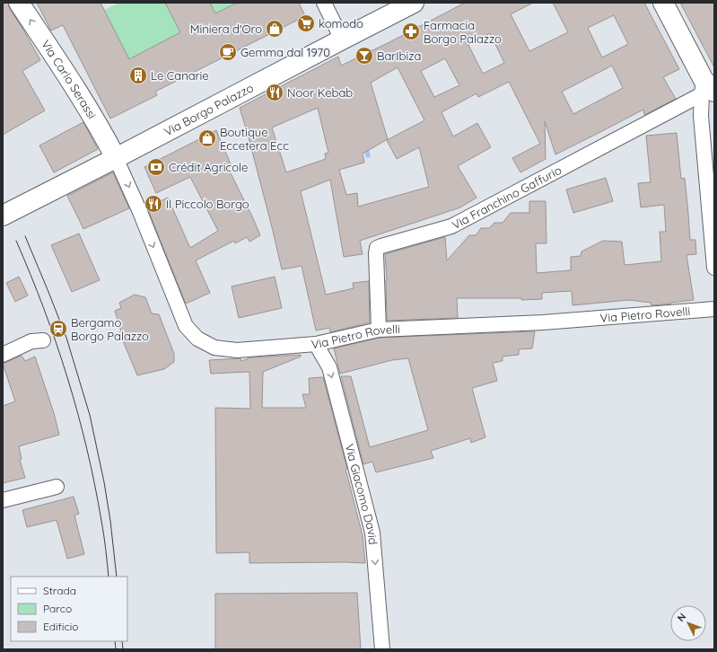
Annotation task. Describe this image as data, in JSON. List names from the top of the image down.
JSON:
{
  "streets": {
    "main road": ["Via Carlo Serassi", "Via Borgo Palazzo"],
    "street": ["Via Franchino Gaffurio", "Via Pietro Rovelli", "Via Giacomo David"]
  },
  "crossings": [
    ["Via Carlo Serassi", "Via Borgo Palazzo"],
    ["Via Carlo Serassi", "Via Pietro Rovelli"],
    ["Via Borgo Palazzo", "Via Pietro Rovelli"],
    ["Via Franchino Gaffurio", "Via Pietro Rovelli"],
    ["Via Pietro Rovelli", "Via Giacomo David"]
  ],
  "one_way": ["Via Carlo Serassi", "Via Pietro Rovelli", "Via Giacomo David"],
  "places": {
    "supermarket": ["komodo"],
    "shop": ["Miniera d'Oro", "Boutique Eccetera Ecc"],
    "pharmacy": ["Farmacia Borgo Palazzo"],
    "cafe": ["Gemma dal 1970"],
    "bar": ["BarIbiza"],
    "building": ["Le Canarie"],
    "restaurant": ["Noor Kebab", "Il Piccolo Borgo"],
    "bank": ["Crédit Agricole"],
    "station": ["Bergamo Borgo Palazzo"]
  },
  "legend": ["Strada", "Parco", "Edificio"],
  "north": "top left"
}
